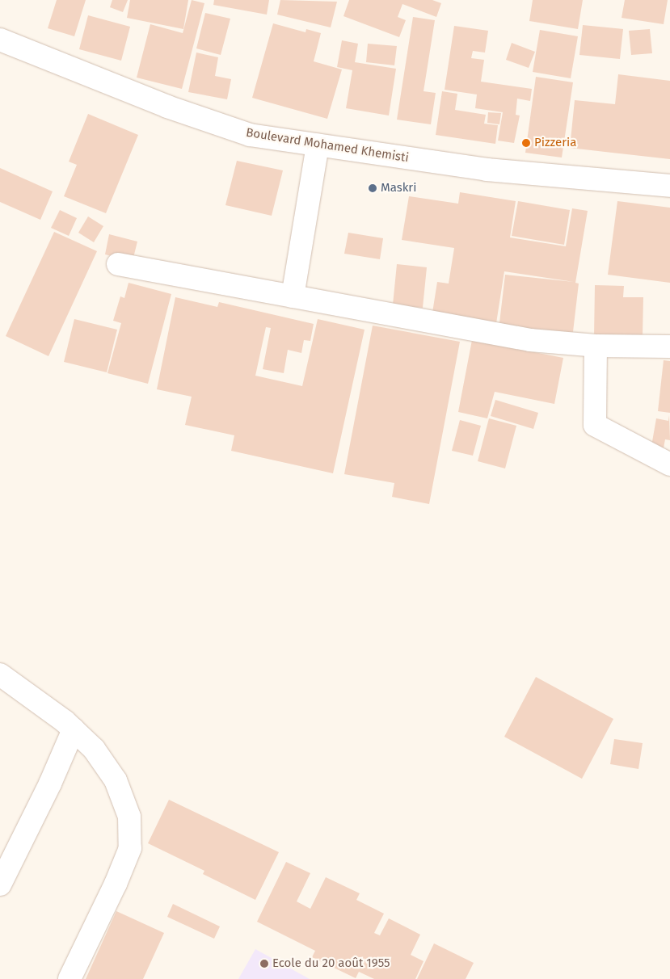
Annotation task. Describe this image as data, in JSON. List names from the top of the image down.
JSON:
{
  "streets": {
    "street": ["Boulevard Mohamed Khemisti"]
  },
  "places": ["Pizzeria", "Maskri", "Ecole du 20 août 1955"]
}
